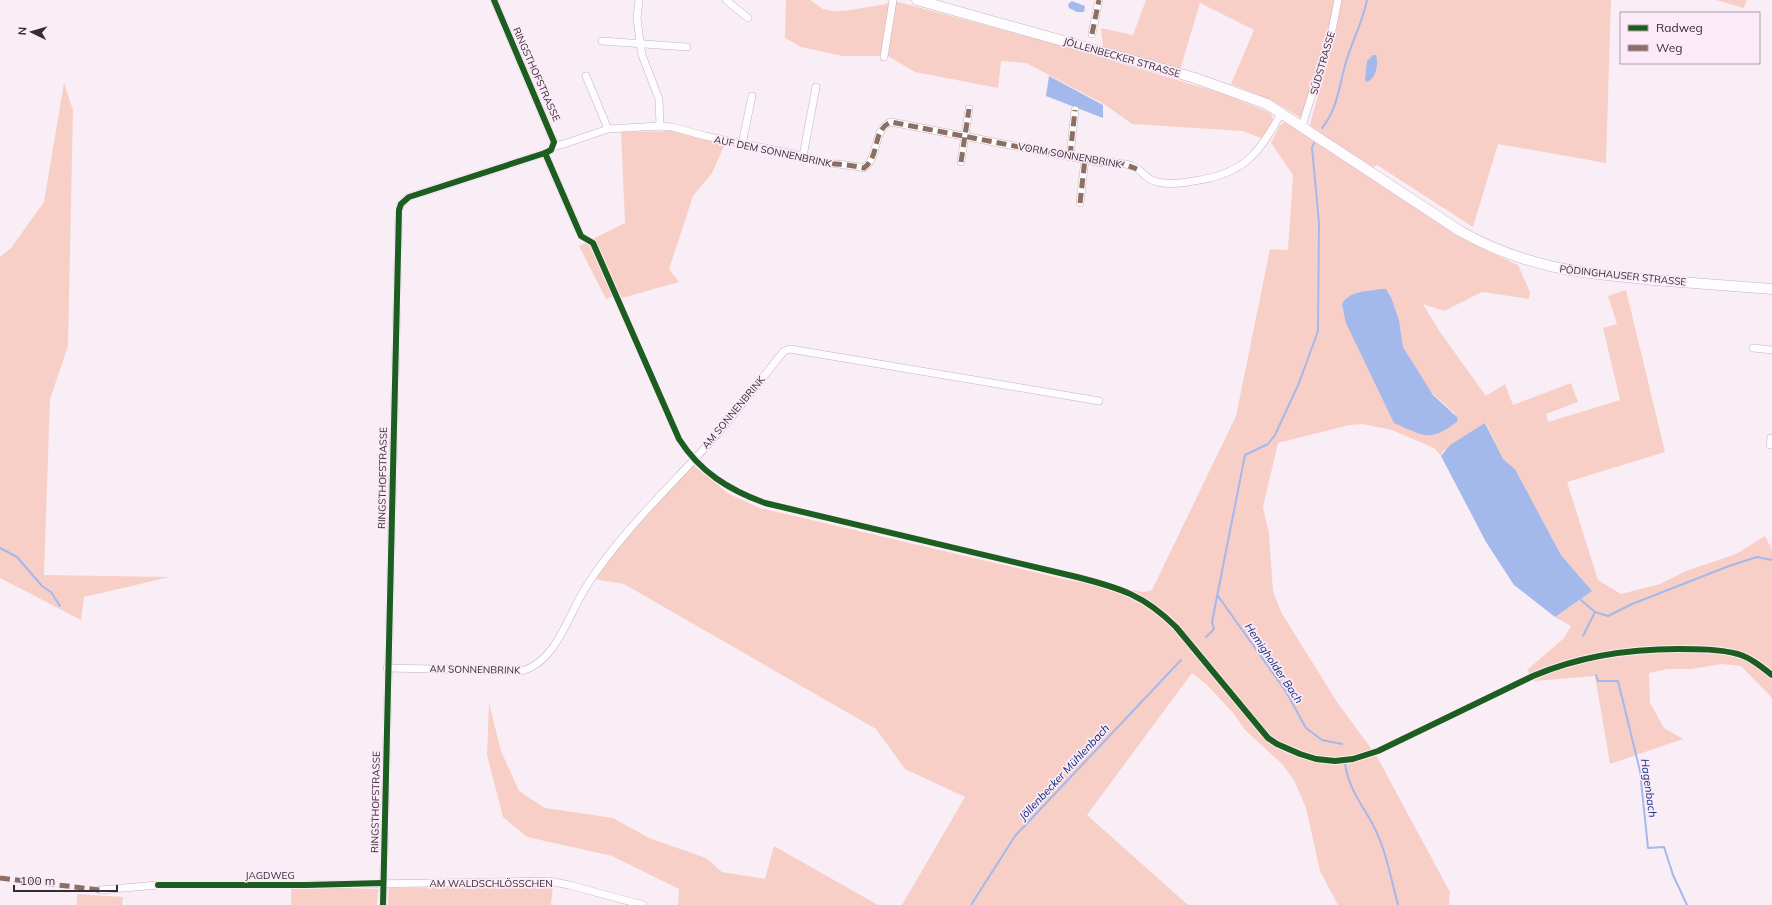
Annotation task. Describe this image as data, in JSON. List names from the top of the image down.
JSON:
{
  "streets": {
    "main road": ["JÖLLENBECKER STRASSE", "PÖDINGHAUSER STRASSE"],
    "street": [
      "SÜDSTRASSE",
      "RINGSTHOFSTRASSE",
      "AUF DEM SONNENBRINK",
      "VORM SONNENBRINK",
      "AM SONNENBRINK",
      "JAGDWEG",
      "AM WALDSCHLÖSSCHEN"
    ]
  },
  "crossings": [
    ["JÖLLENBECKER STRASSE", "SÜDSTRASSE"],
    ["JÖLLENBECKER STRASSE", "VORM SONNENBRINK"],
    ["JÖLLENBECKER STRASSE", "PÖDINGHAUSER STRASSE"],
    ["RINGSTHOFSTRASSE", "AUF DEM SONNENBRINK"],
    ["RINGSTHOFSTRASSE", "AM SONNENBRINK"],
    ["RINGSTHOFSTRASSE", "JAGDWEG"],
    ["RINGSTHOFSTRASSE", "AM WALDSCHLÖSSCHEN"],
    ["AUF DEM SONNENBRINK", "VORM SONNENBRINK"],
    ["JAGDWEG", "AM WALDSCHLÖSSCHEN"]
  ],
  "water": ["Hemigholder Bach", "Jöllenbecker Mühlenbach", "Hagenbach"],
  "legend": ["Radweg", "Weg"],
  "scale_bar": "100 m",
  "north": "left"
}
